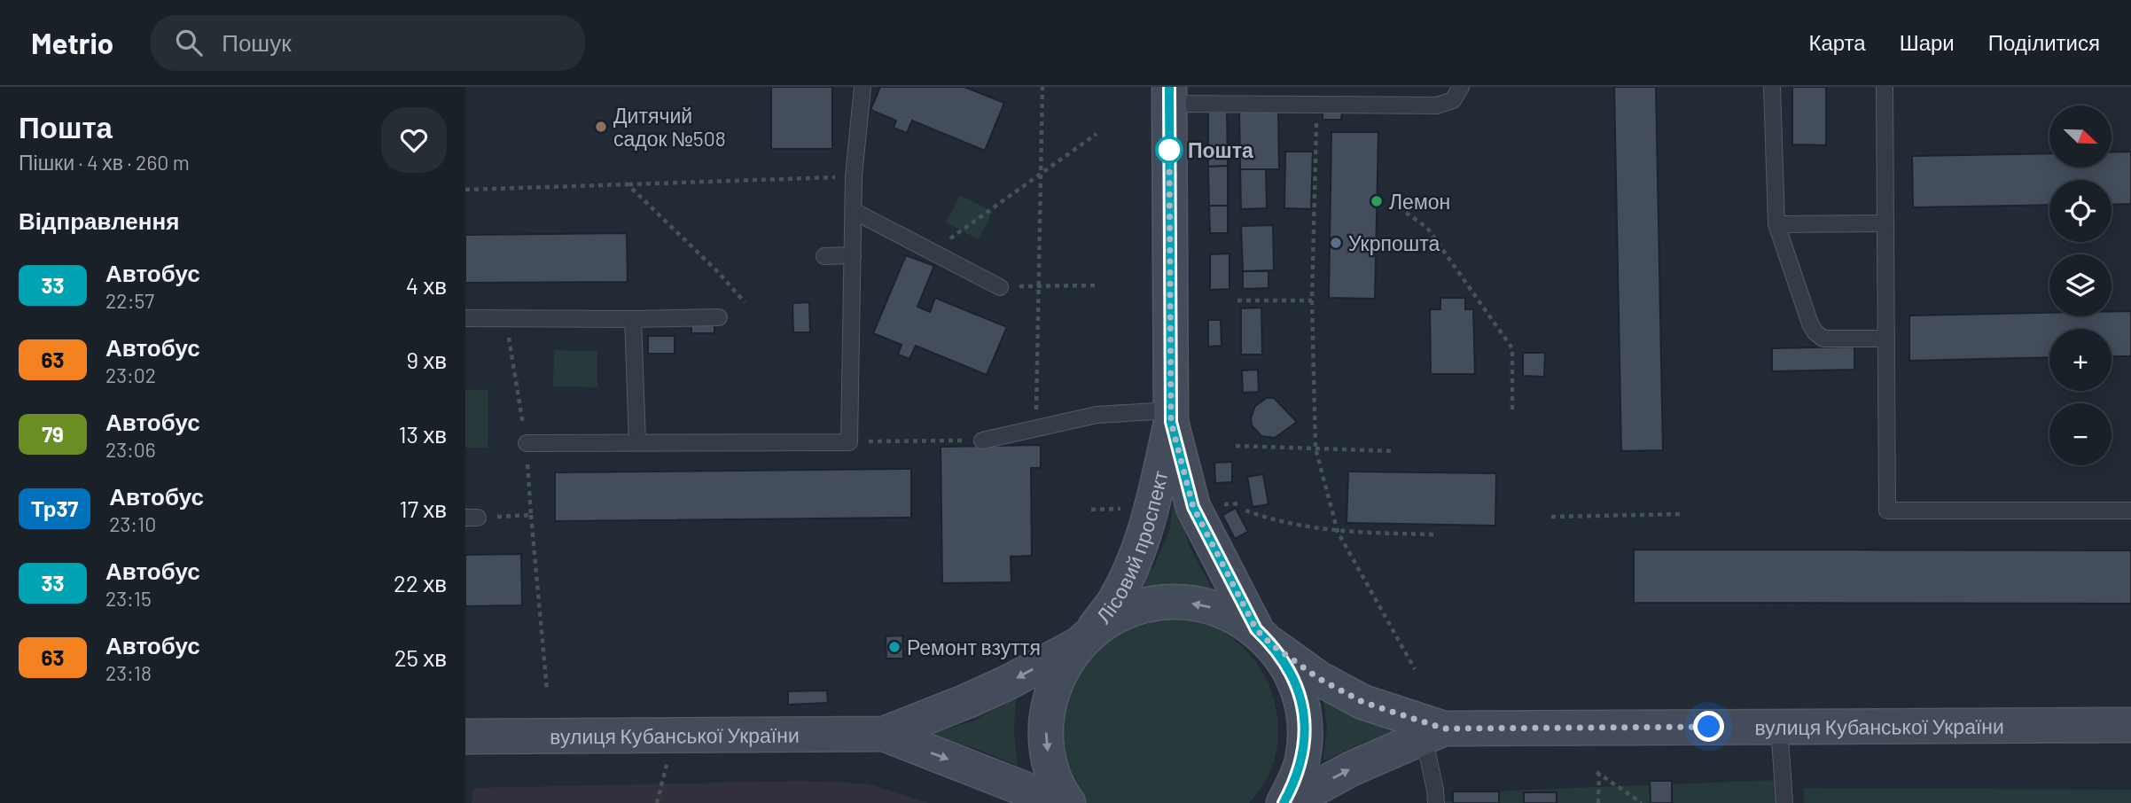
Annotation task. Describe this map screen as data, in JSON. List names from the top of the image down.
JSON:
{
  "streets": {
    "street": ["Лісовий проспект", "вулиця Кубанської України"]
  },
  "crossings": [
    ["Лісовий проспект", "вулиця Кубанської України"]
  ],
  "places": [
    "Дитячий садок №508",
    "Пошта",
    "Лемон",
    "Укрпошта",
    "Ремонт взуття"
  ],
  "lines": ["bus line 33"],
  "north": "bottom right",
  "page": {
    "header": "Metrio",
    "search": "Пошук",
    "nav": ["Карта", "Шари", "Поділитися"],
    "heading": [
      ["Пошта", "Пішки · 4 хв · 260 m"],
      "Відправлення"
    ],
    "map_buttons": ["+", "−"],
    "list": [
      {
        "mark": "33",
        "name": "Автобус",
        "note": "22:57",
        "value": "4 хв"
      },
      {
        "mark": "63",
        "name": "Автобус",
        "note": "23:02",
        "value": "9 хв"
      },
      {
        "mark": "79",
        "name": "Автобус",
        "note": "23:06",
        "value": "13 хв"
      },
      {
        "mark": "Тр37",
        "name": "Автобус",
        "note": "23:10",
        "value": "17 хв"
      },
      {
        "mark": "33",
        "name": "Автобус",
        "note": "23:15",
        "value": "22 хв"
      },
      {
        "mark": "63",
        "name": "Автобус",
        "note": "23:18",
        "value": "25 хв"
      }
    ]
  }
}
